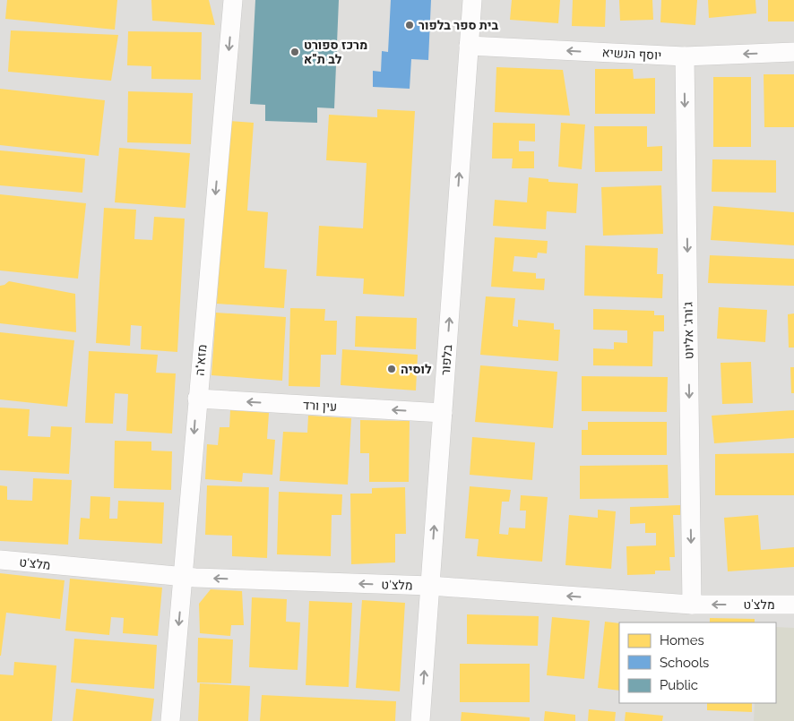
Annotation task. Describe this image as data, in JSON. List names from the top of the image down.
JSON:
{
  "streets": {
    "street": [
      "יוסף הנשיא",
      "ג'ורג' אליוט",
      "מזא\"ה",
      "בלפור",
      "עין ורד",
      "מלצ'ט"
    ]
  },
  "crossings": [
    ["יוסף הנשיא", "ג'ורג' אליוט"],
    ["יוסף הנשיא", "בלפור"],
    ["ג'ורג' אליוט", "מלצ'ט"],
    ["מזא\"ה", "עין ורד"],
    ["מזא\"ה", "מלצ'ט"],
    ["בלפור", "עין ורד"],
    ["בלפור", "מלצ'ט"]
  ],
  "one_way": [
    "יוסף הנשיא",
    "ג'ורג' אליוט",
    "מזא\"ה",
    "בלפור",
    "עין ורד",
    "מלצ'ט"
  ],
  "places": ["בית ספר בלפור", "מרכז ספורט לב ת\"א", "לוסיה"],
  "legend": ["Homes", "Schools", "Public"]
}
